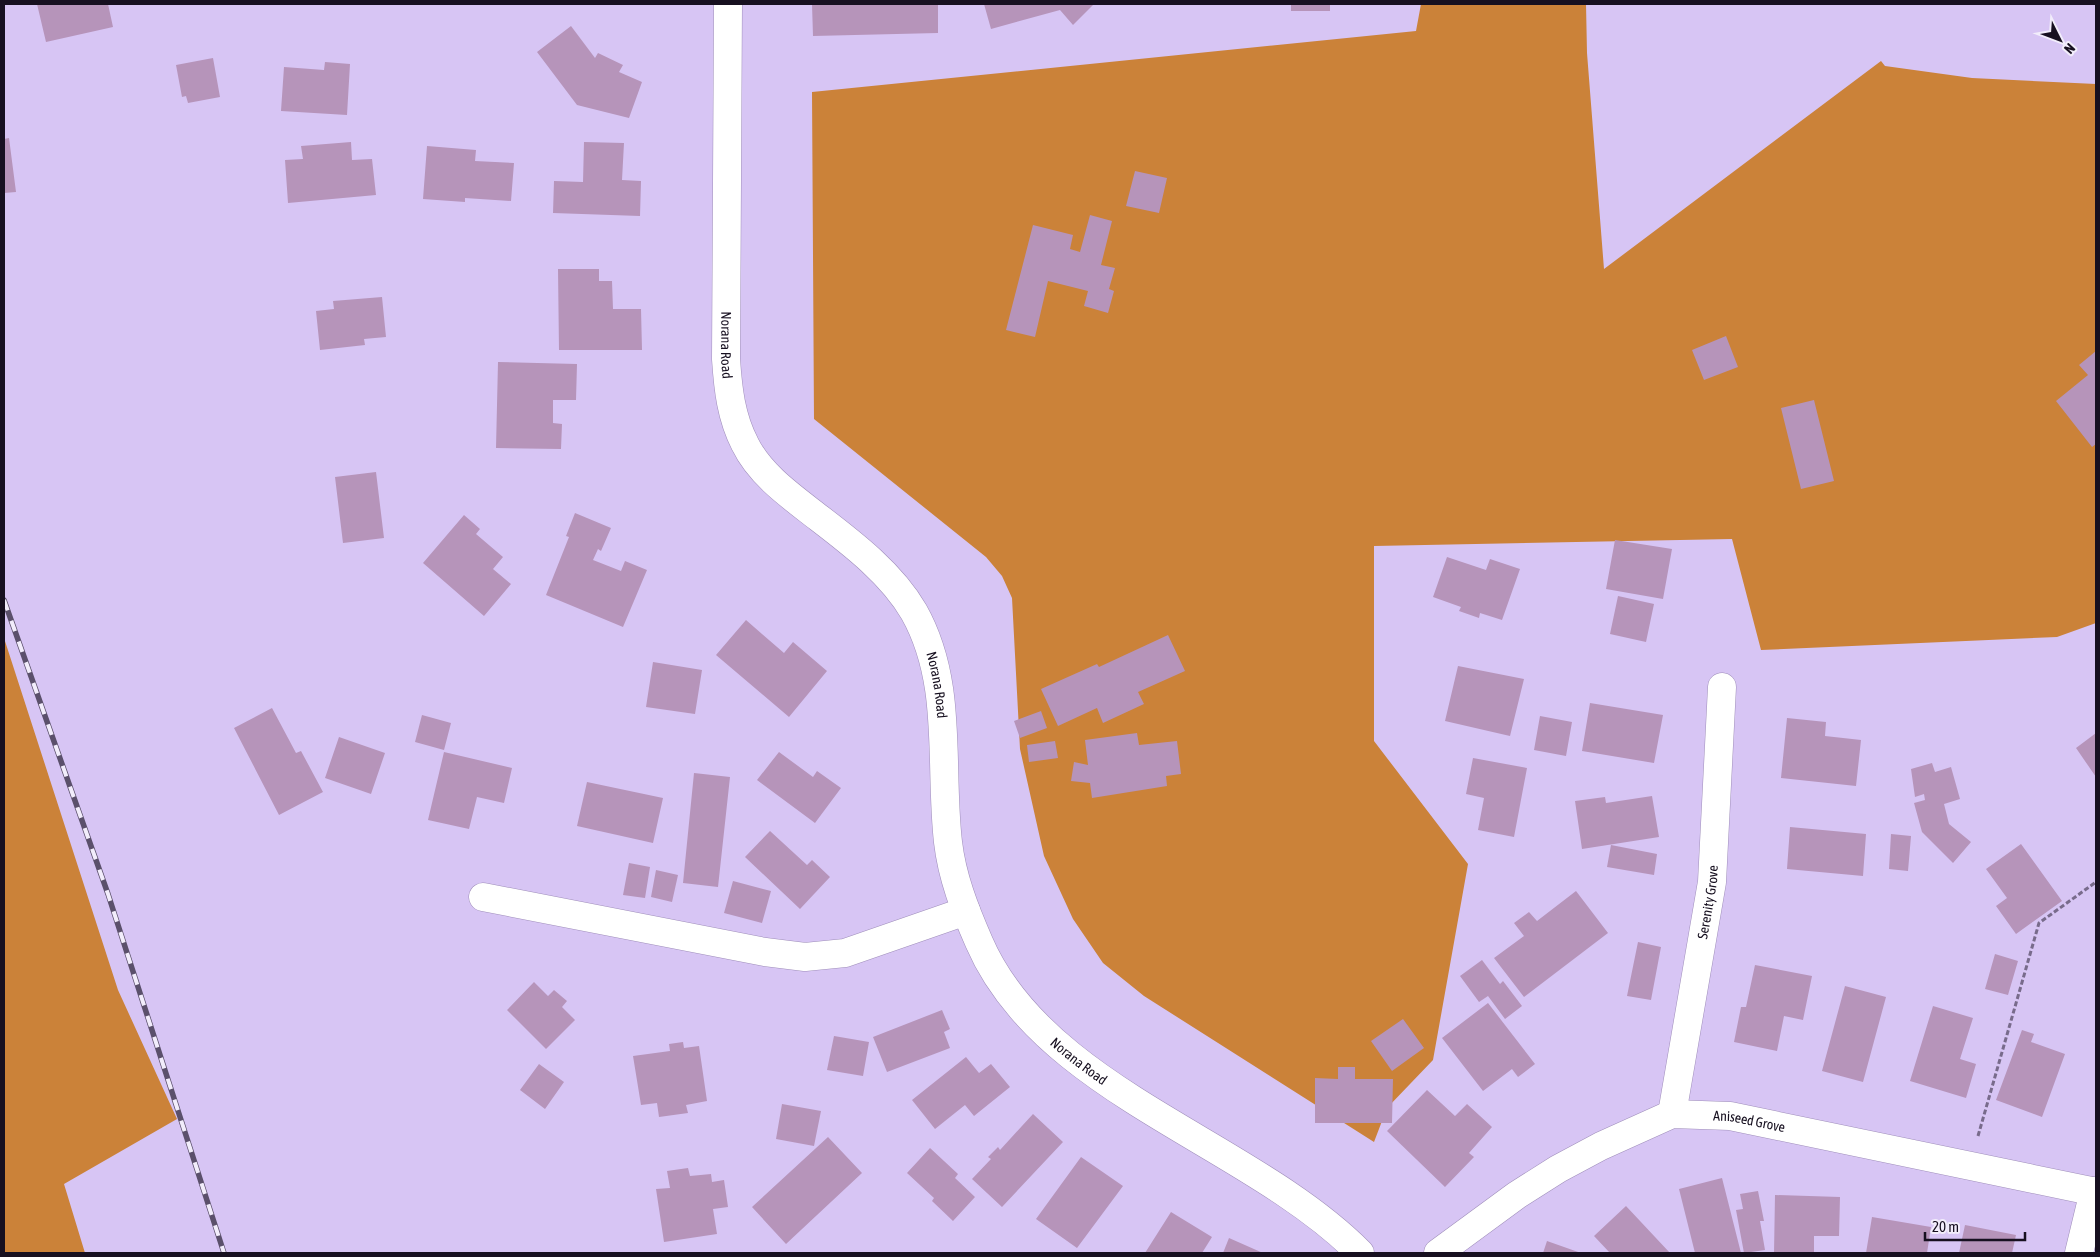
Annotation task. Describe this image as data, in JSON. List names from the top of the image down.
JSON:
{
  "streets": {
    "street": ["Norana Road", "Serenity Grove", "Aniseed Grove"]
  },
  "crossings": [
    ["Serenity Grove", "Aniseed Grove"]
  ],
  "scale_bar": "20 m",
  "north": "bottom right"
}
